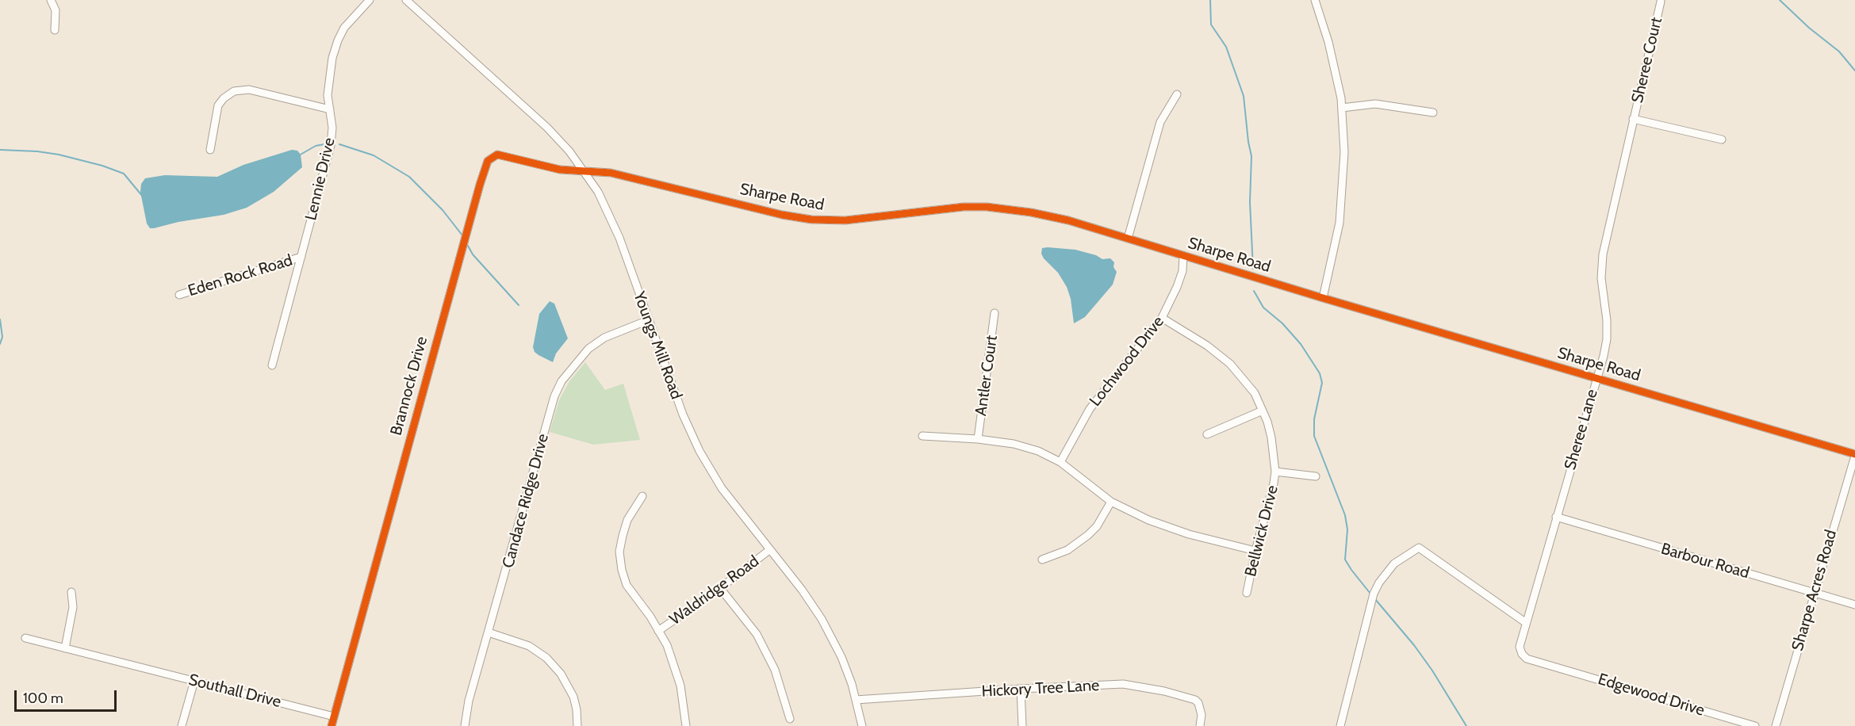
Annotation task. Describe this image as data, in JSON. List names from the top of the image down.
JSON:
{
  "streets": {
    "street": [
      "Sheree Court",
      "Lennie Drive",
      "Sharpe Road",
      "Eden Rock Road",
      "Youngs Mill Road",
      "Lochwood Drive",
      "Antler Court",
      "Brannock Drive",
      "Sheree Lane",
      "Candace Ridge Drive",
      "Bellwick Drive",
      "Barbour Road",
      "Waldridge Road",
      "Sharpe Acres Road",
      "Hickory Tree Lane",
      "Southall Drive",
      "Edgewood Drive"
    ]
  },
  "crossings": [
    ["Sheree Court", "Sheree Lane"],
    ["Lennie Drive", "Eden Rock Road"],
    ["Sharpe Road", "Youngs Mill Road"],
    ["Sharpe Road", "Lochwood Drive"],
    ["Sharpe Road", "Brannock Drive"],
    ["Sharpe Road", "Sheree Lane"],
    ["Sharpe Road", "Sharpe Acres Road"],
    ["Youngs Mill Road", "Brannock Drive"],
    ["Youngs Mill Road", "Candace Ridge Drive"],
    ["Youngs Mill Road", "Waldridge Road"],
    ["Youngs Mill Road", "Hickory Tree Lane"],
    ["Lochwood Drive", "Bellwick Drive"],
    ["Brannock Drive", "Southall Drive"],
    ["Sheree Lane", "Barbour Road"],
    ["Sheree Lane", "Edgewood Drive"],
    ["Barbour Road", "Sharpe Acres Road"]
  ],
  "scale_bar": "100 m"
}
